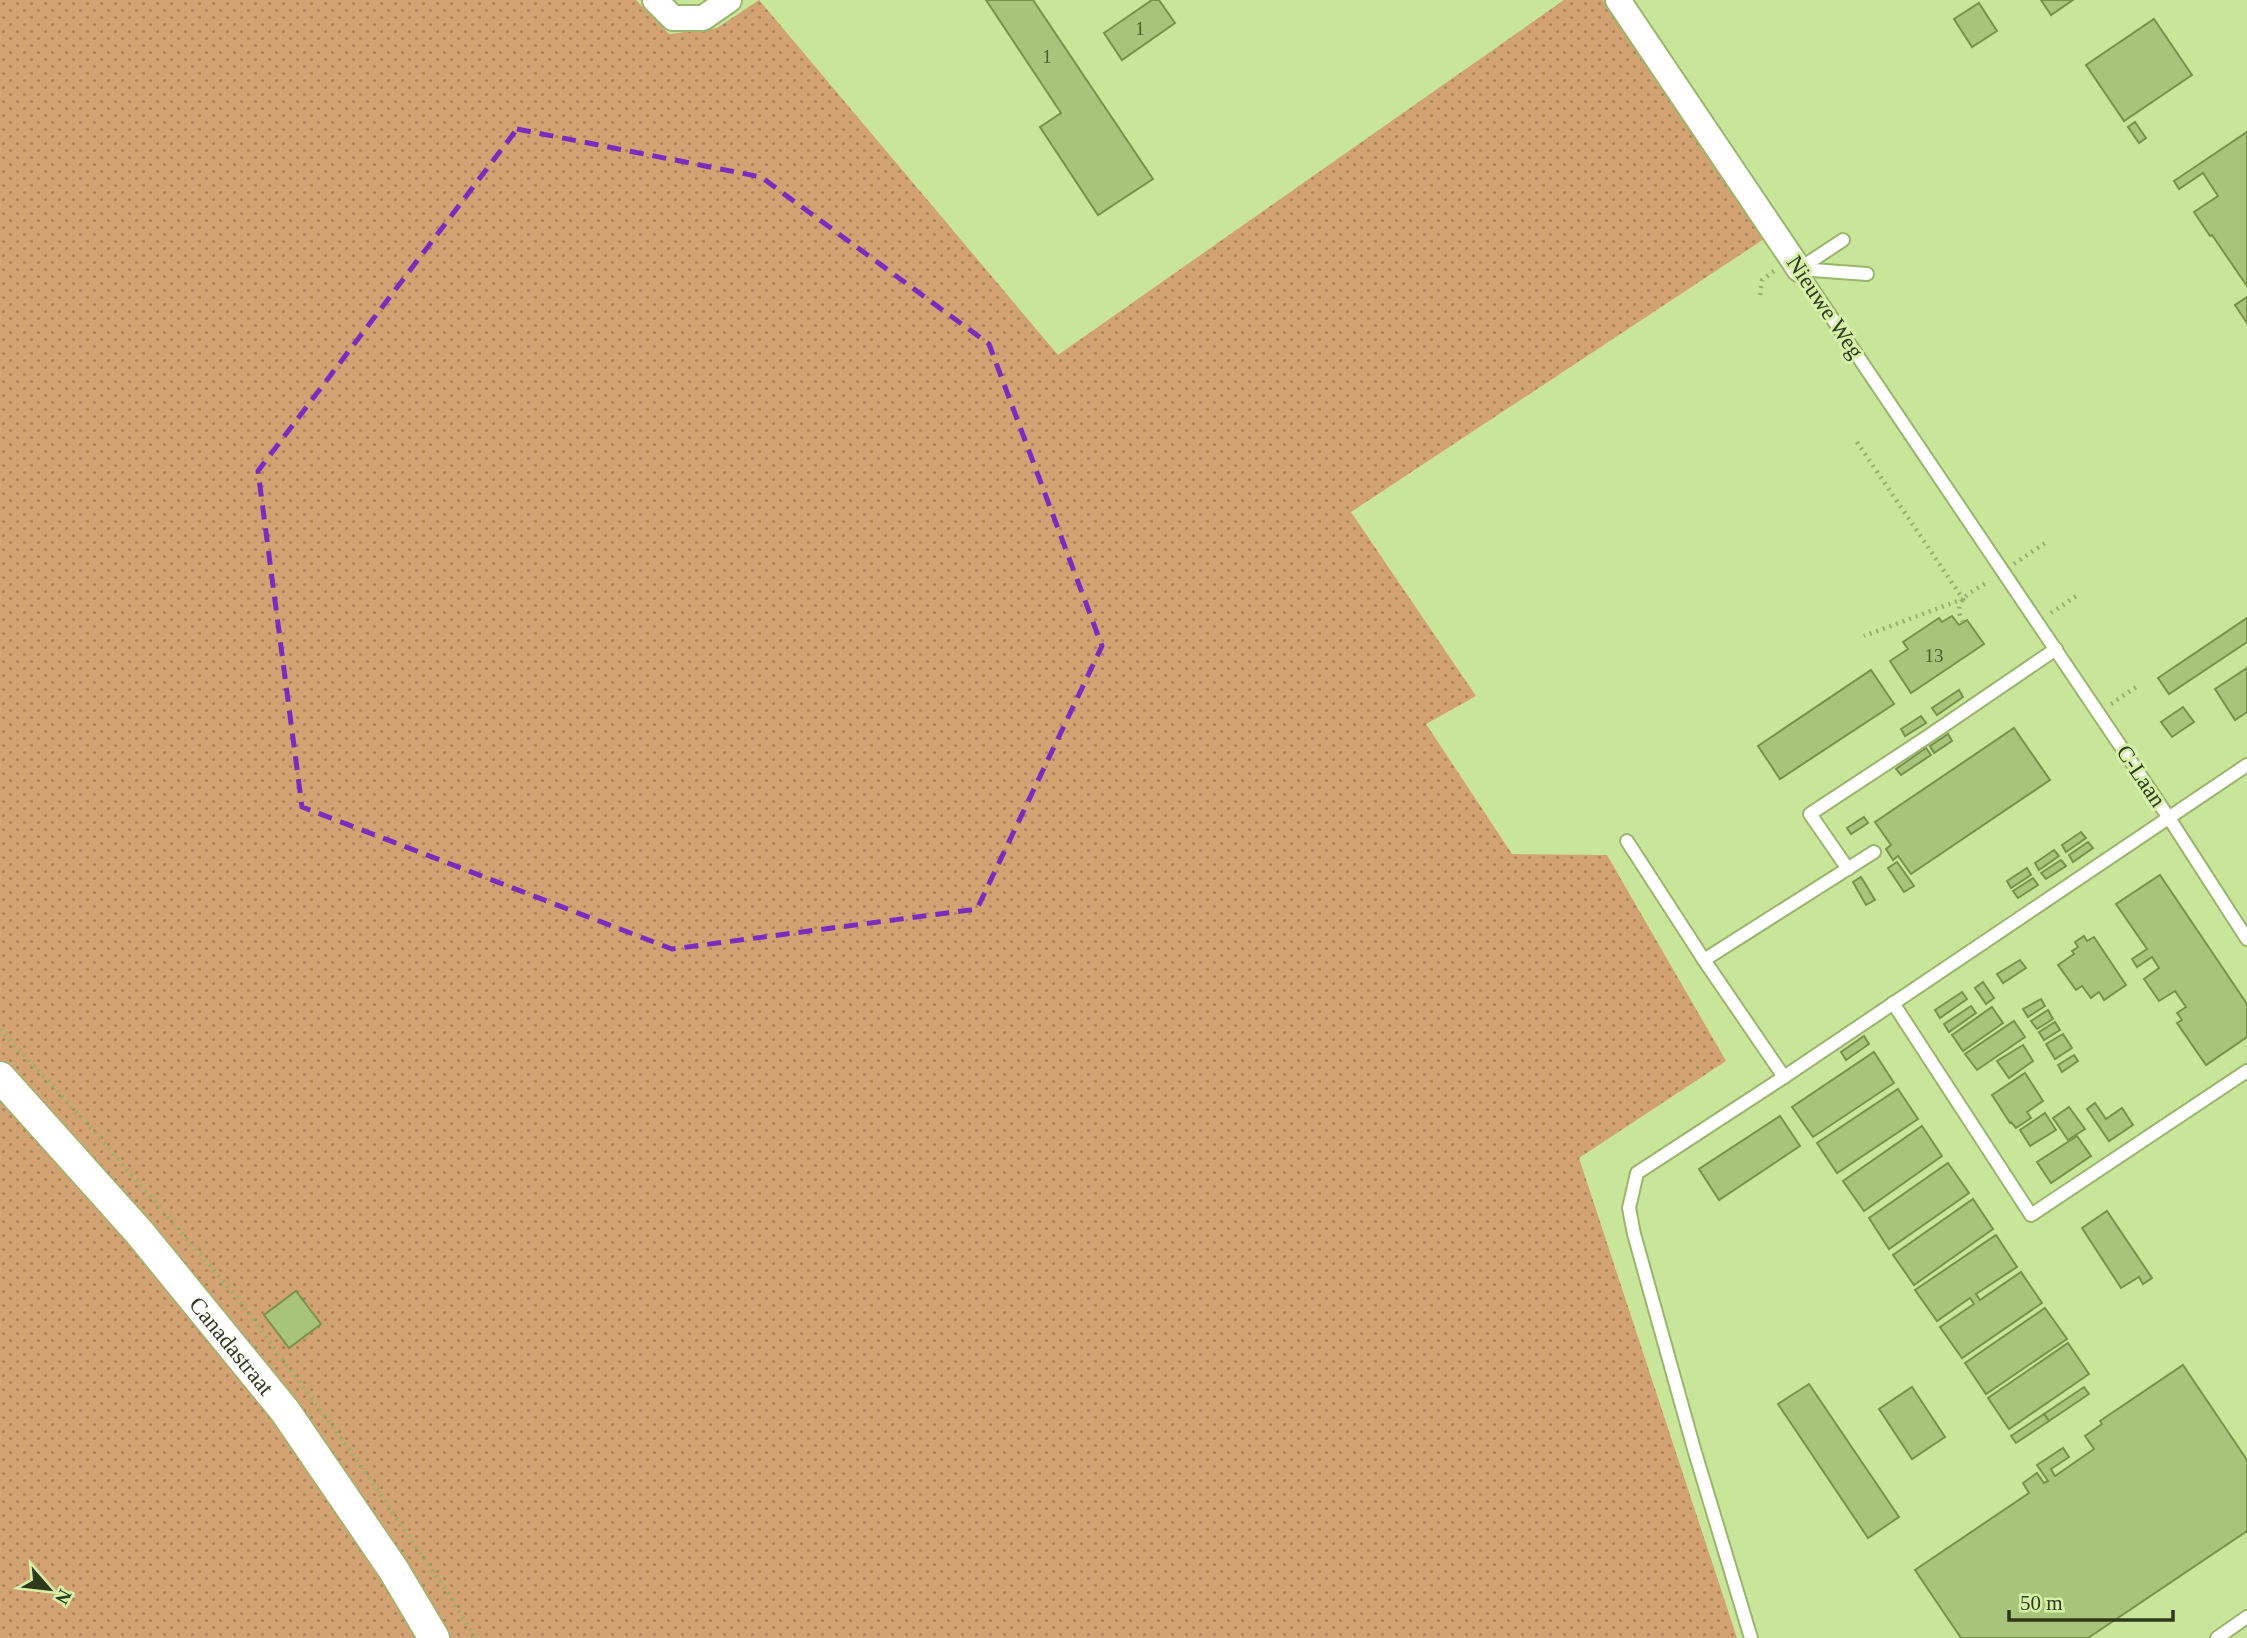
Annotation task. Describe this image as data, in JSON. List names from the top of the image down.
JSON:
{
  "streets": {
    "street": ["Nieuwe Weg", "Canadastraat"],
    "lane": ["C-Laan"]
  },
  "crossings": [
    ["Nieuwe Weg", "C-Laan"]
  ],
  "house_numbers": ["1", "1", "13"],
  "scale_bar": "50 m",
  "north": "bottom right"
}
